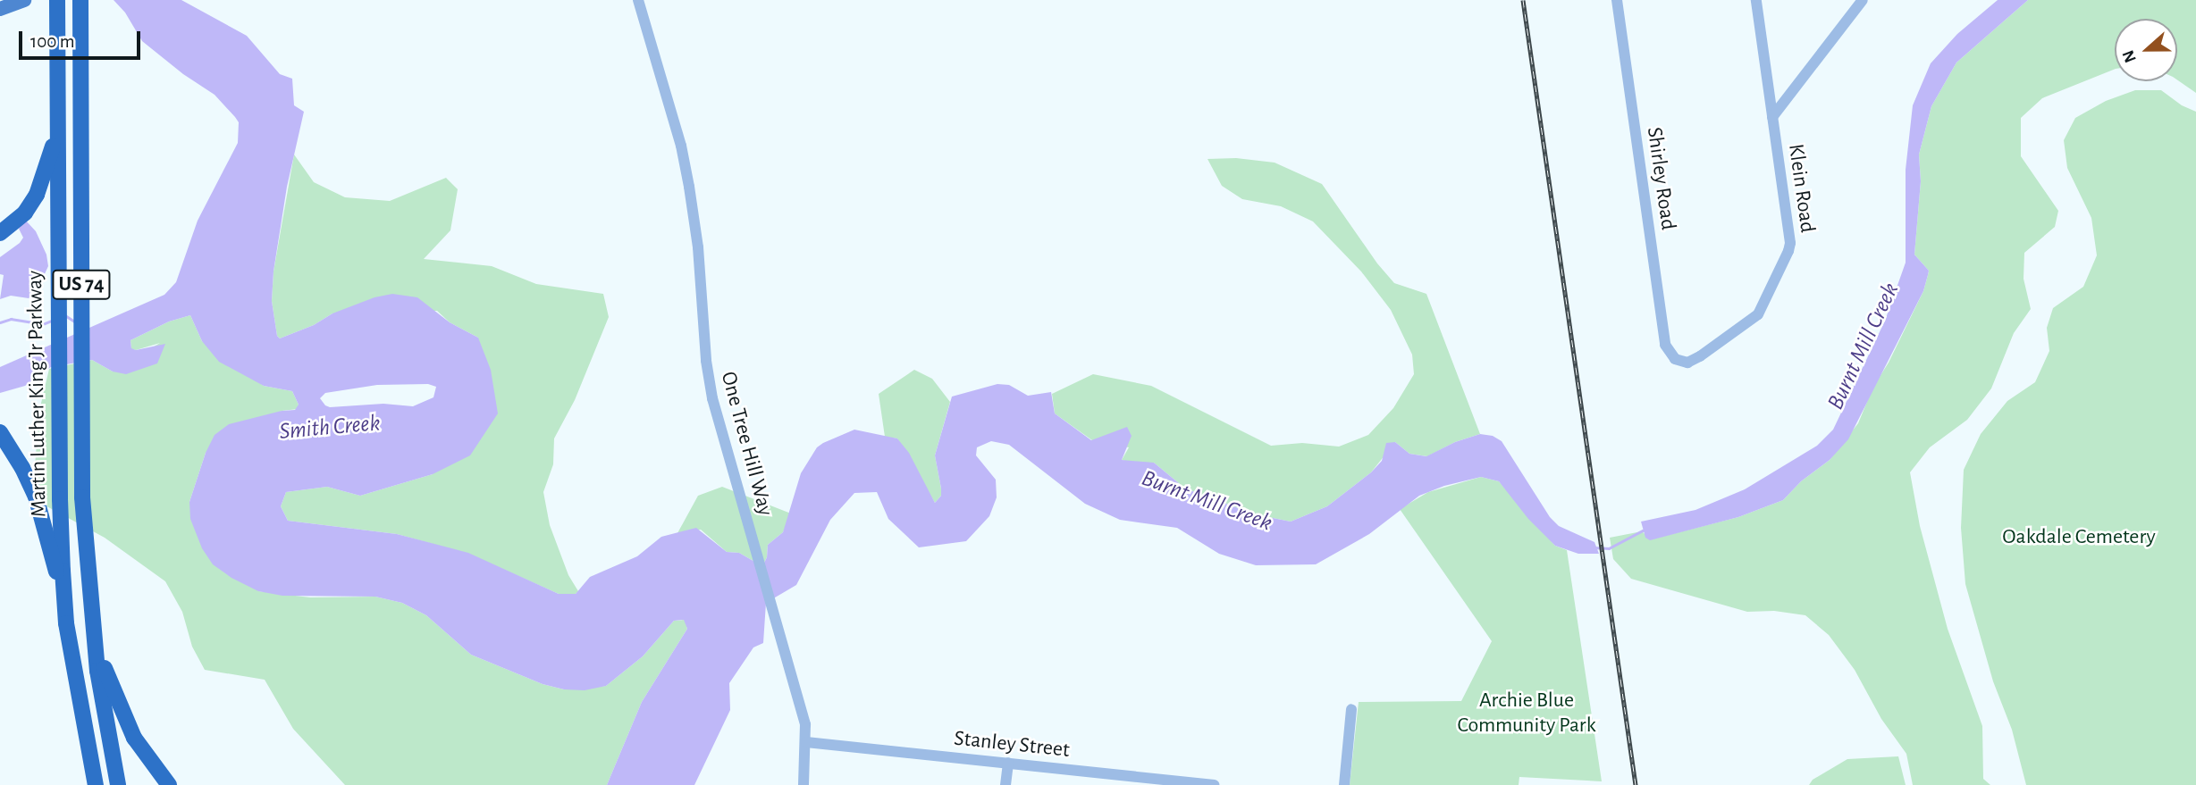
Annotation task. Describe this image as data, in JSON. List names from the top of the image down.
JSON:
{
  "streets": {
    "highway": ["US 74", "Martin Luther King Jr Parkway"],
    "street": [
      "Shirley Road",
      "Klein Road",
      "One Tree Hill Way",
      "Stanley Street"
    ]
  },
  "crossings": [
    ["Shirley Road", "Klein Road"],
    ["One Tree Hill Way", "Stanley Street"]
  ],
  "water": ["Burnt Mill Creek", "Smith Creek"],
  "parks": ["Oakdale Cemetery", "Archie Blue Community Park"],
  "scale_bar": "100 m",
  "north": "left"
}
